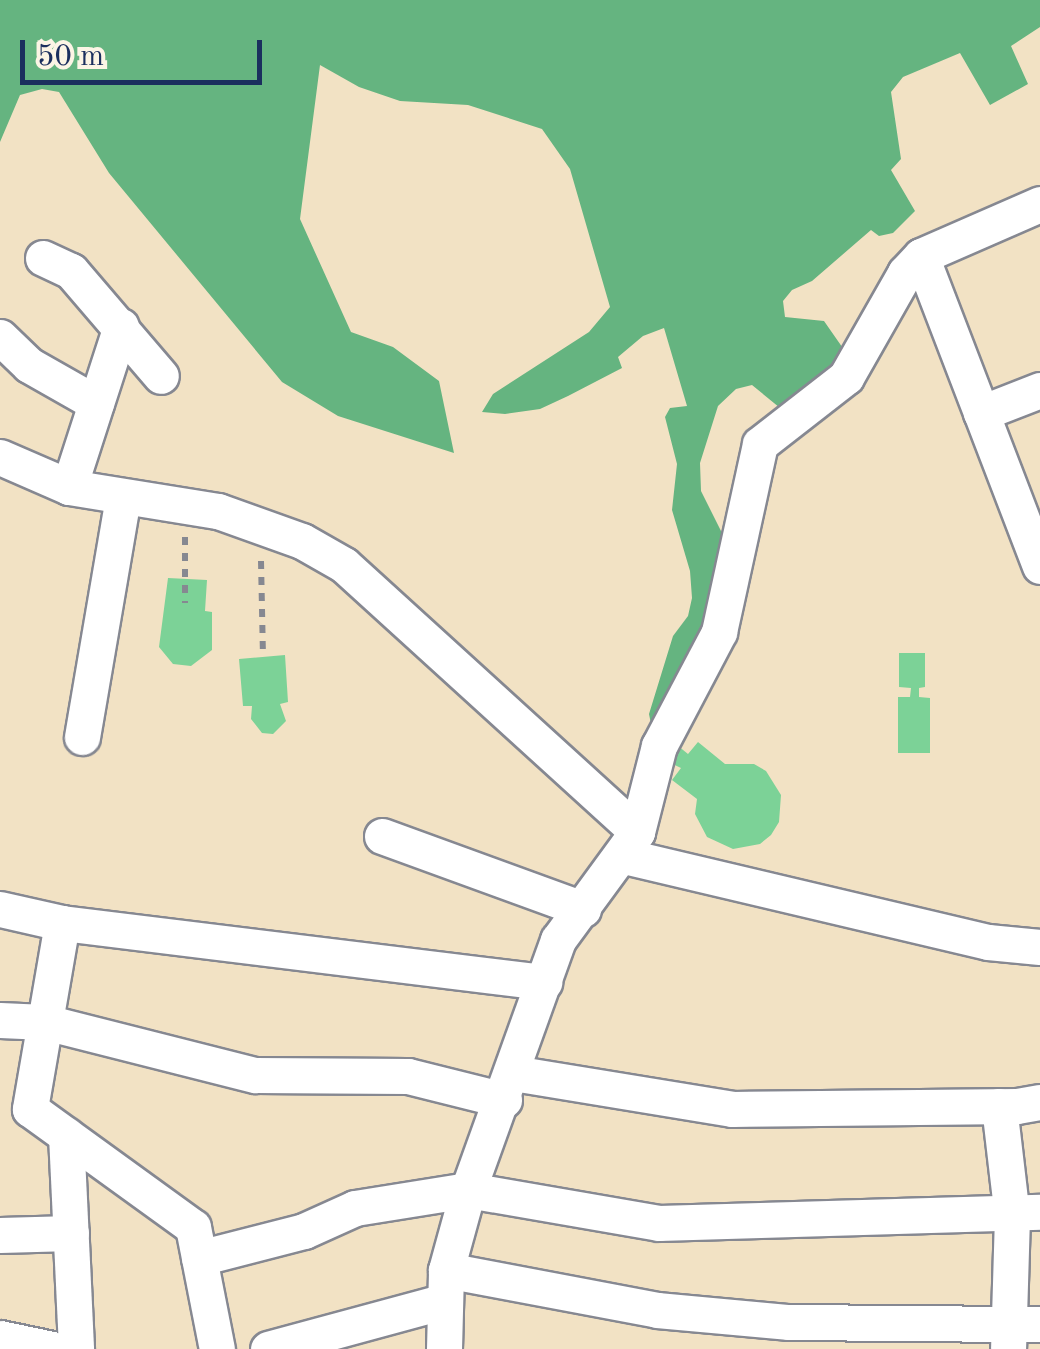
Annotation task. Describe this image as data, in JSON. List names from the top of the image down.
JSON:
{
  "scale_bar": "50 m"
}
